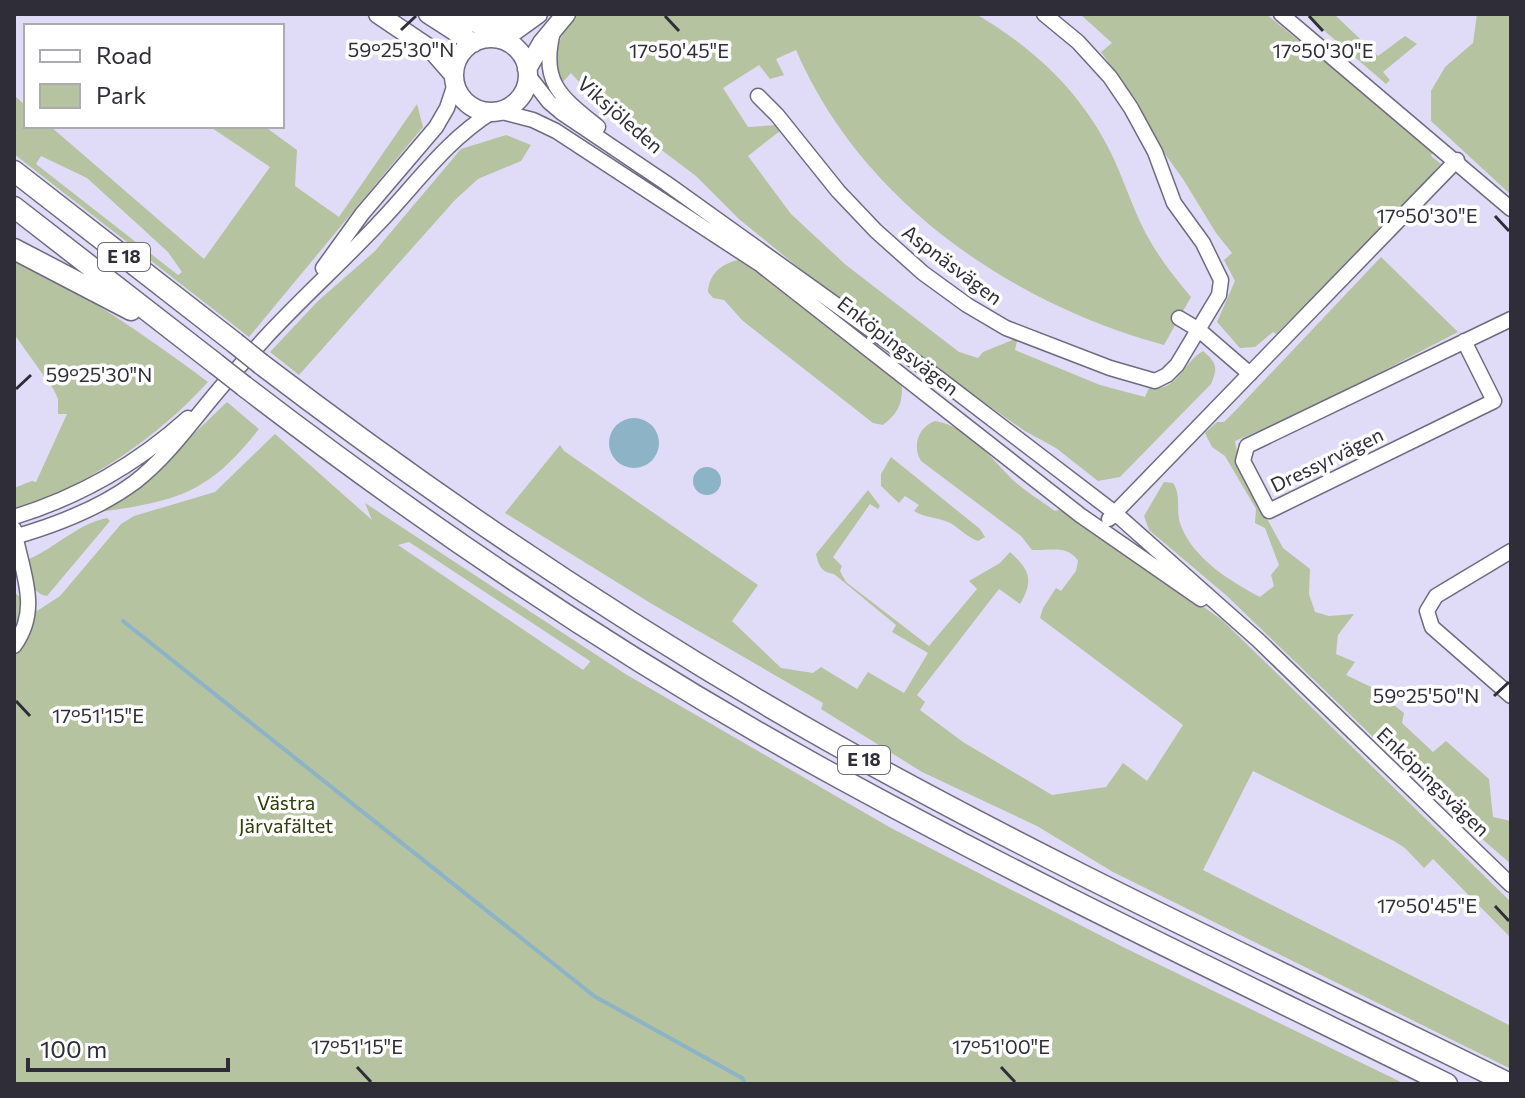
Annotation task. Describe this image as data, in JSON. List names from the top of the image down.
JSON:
{
  "streets": {
    "highway": ["E 18"],
    "street": [
      "Viksjöleden",
      "Aspnäsvägen",
      "Enköpingsvägen",
      "Dressyrvägen"
    ]
  },
  "crossings": [
    ["Viksjöleden", "Enköpingsvägen"]
  ],
  "parks": ["Västra Järvafältet"],
  "legend": ["Road", "Park"],
  "scale_bar": "100 m",
  "coordinates": [
    "59°25'30\"N",
    "17°50'45\"E",
    "17°50'30\"E",
    "59°25'50\"N",
    "17°51'15\"E",
    "17°51'00\"E"
  ]
}
